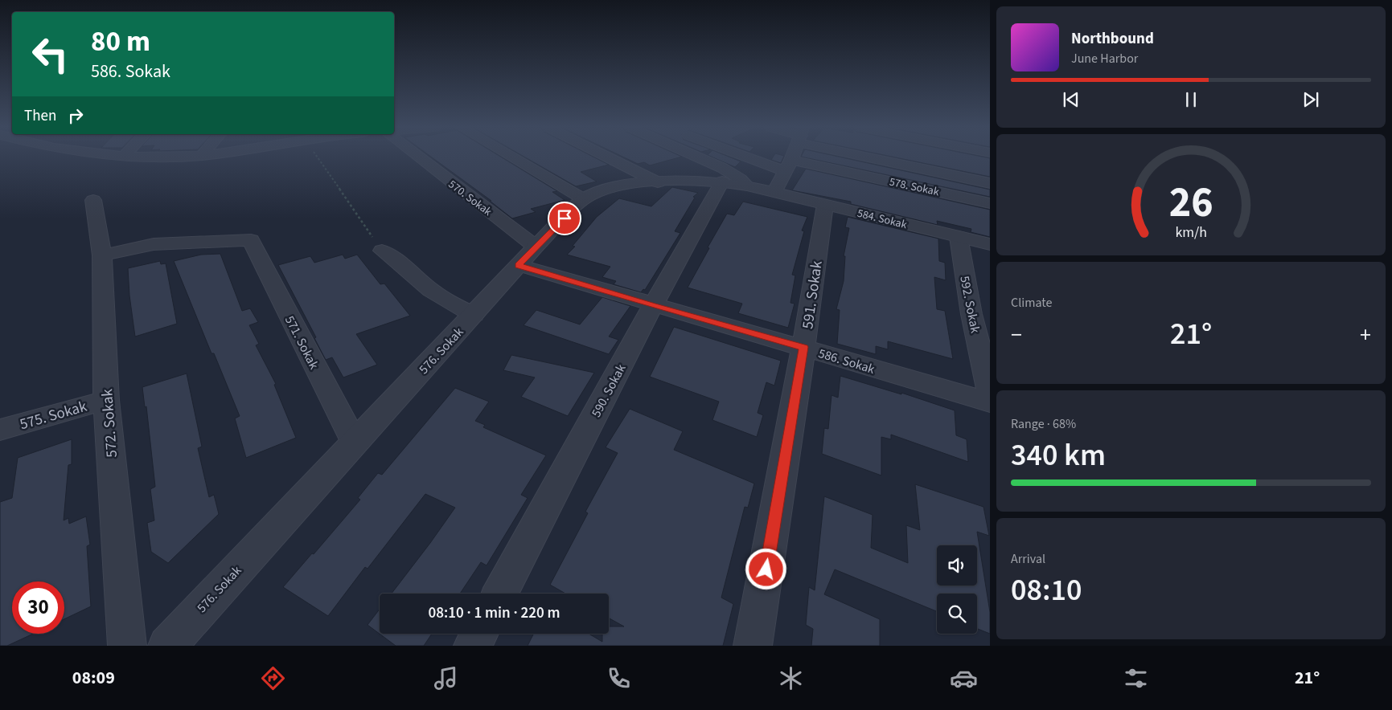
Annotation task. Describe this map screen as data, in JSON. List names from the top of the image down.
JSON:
{
  "streets": {
    "street": [
      "578. Sokak",
      "570. Sokak",
      "584. Sokak",
      "591. Sokak",
      "592. Sokak",
      "571. Sokak",
      "576. Sokak",
      "586. Sokak",
      "590. Sokak",
      "575. Sokak",
      "572. Sokak"
    ]
  },
  "crossings": [
    ["570. Sokak", "576. Sokak"],
    ["584. Sokak", "591. Sokak"],
    ["584. Sokak", "592. Sokak"],
    ["584. Sokak", "576. Sokak"],
    ["591. Sokak", "586. Sokak"],
    ["571. Sokak", "576. Sokak"],
    ["571. Sokak", "572. Sokak"],
    ["576. Sokak", "586. Sokak"],
    ["576. Sokak", "590. Sokak"],
    ["586. Sokak", "590. Sokak"],
    ["575. Sokak", "572. Sokak"]
  ],
  "page": {
    "turn": ["80 m", "586. Sokak"],
    "song": ["Northbound", "June Harbor"],
    "then": "Then",
    "tile": [
      "Climate",
      ["Range · 68%", "340 km"],
      ["Arrival", "08:10"]
    ],
    "heat": ["−", "21°", "+"],
    "limit": "30",
    "trip": "08:10 · 1 min · 220 m",
    "tabs": ["08:09", "21°"],
    "gauge": ["26", "km/h"]
  }
}
